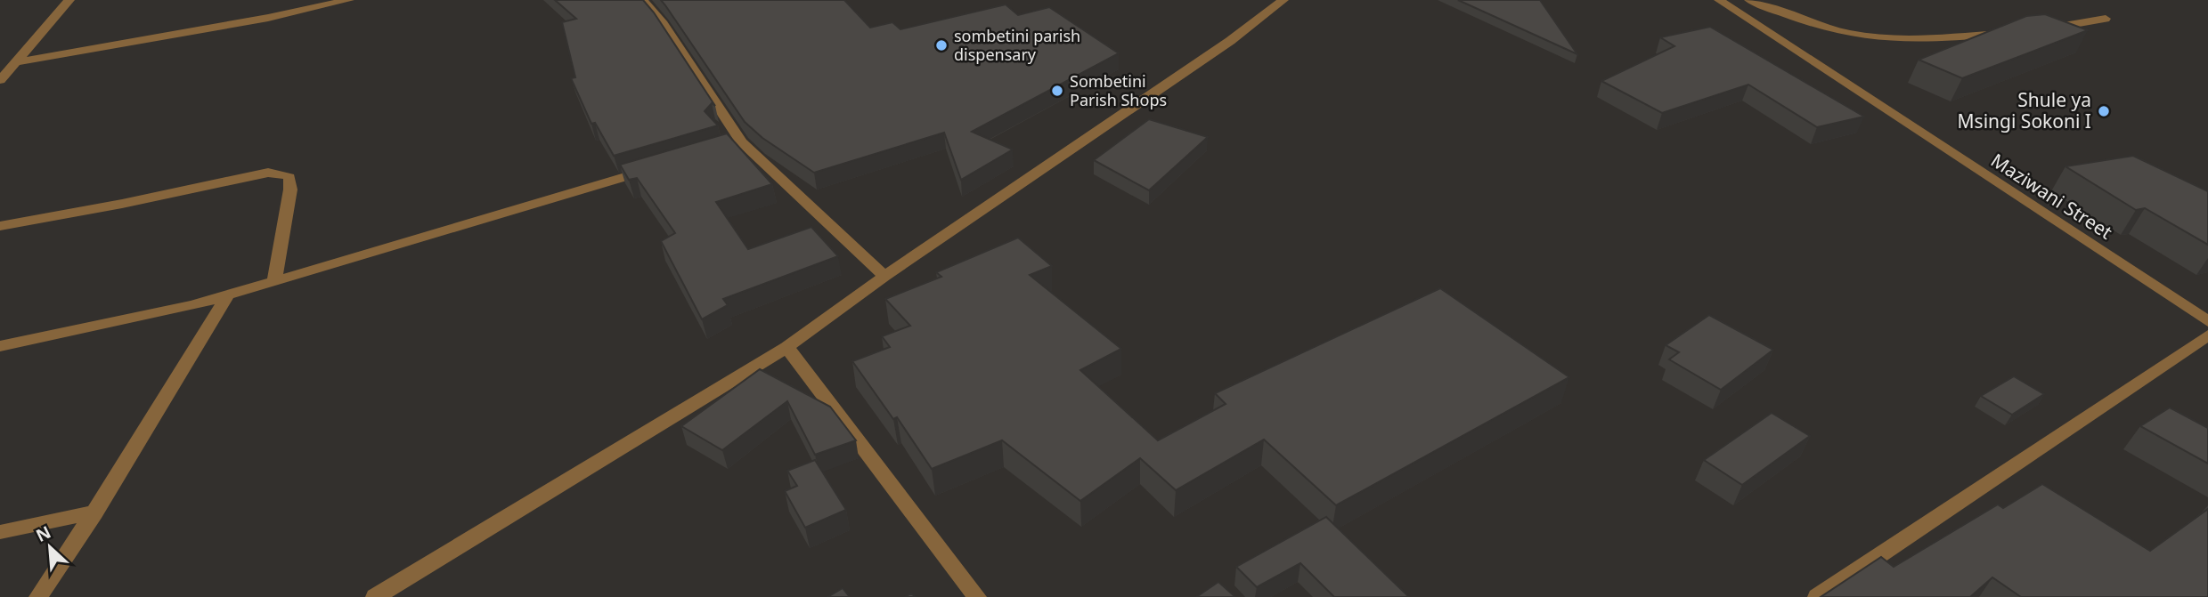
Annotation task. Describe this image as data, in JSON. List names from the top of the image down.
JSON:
{
  "streets": {
    "street": ["Maziwani Street"]
  },
  "places": ["sombetini parish dispensary", "Sombetini Parish Shops", "Shule ya Msingi Sokoni I"],
  "north": "top left"
}
